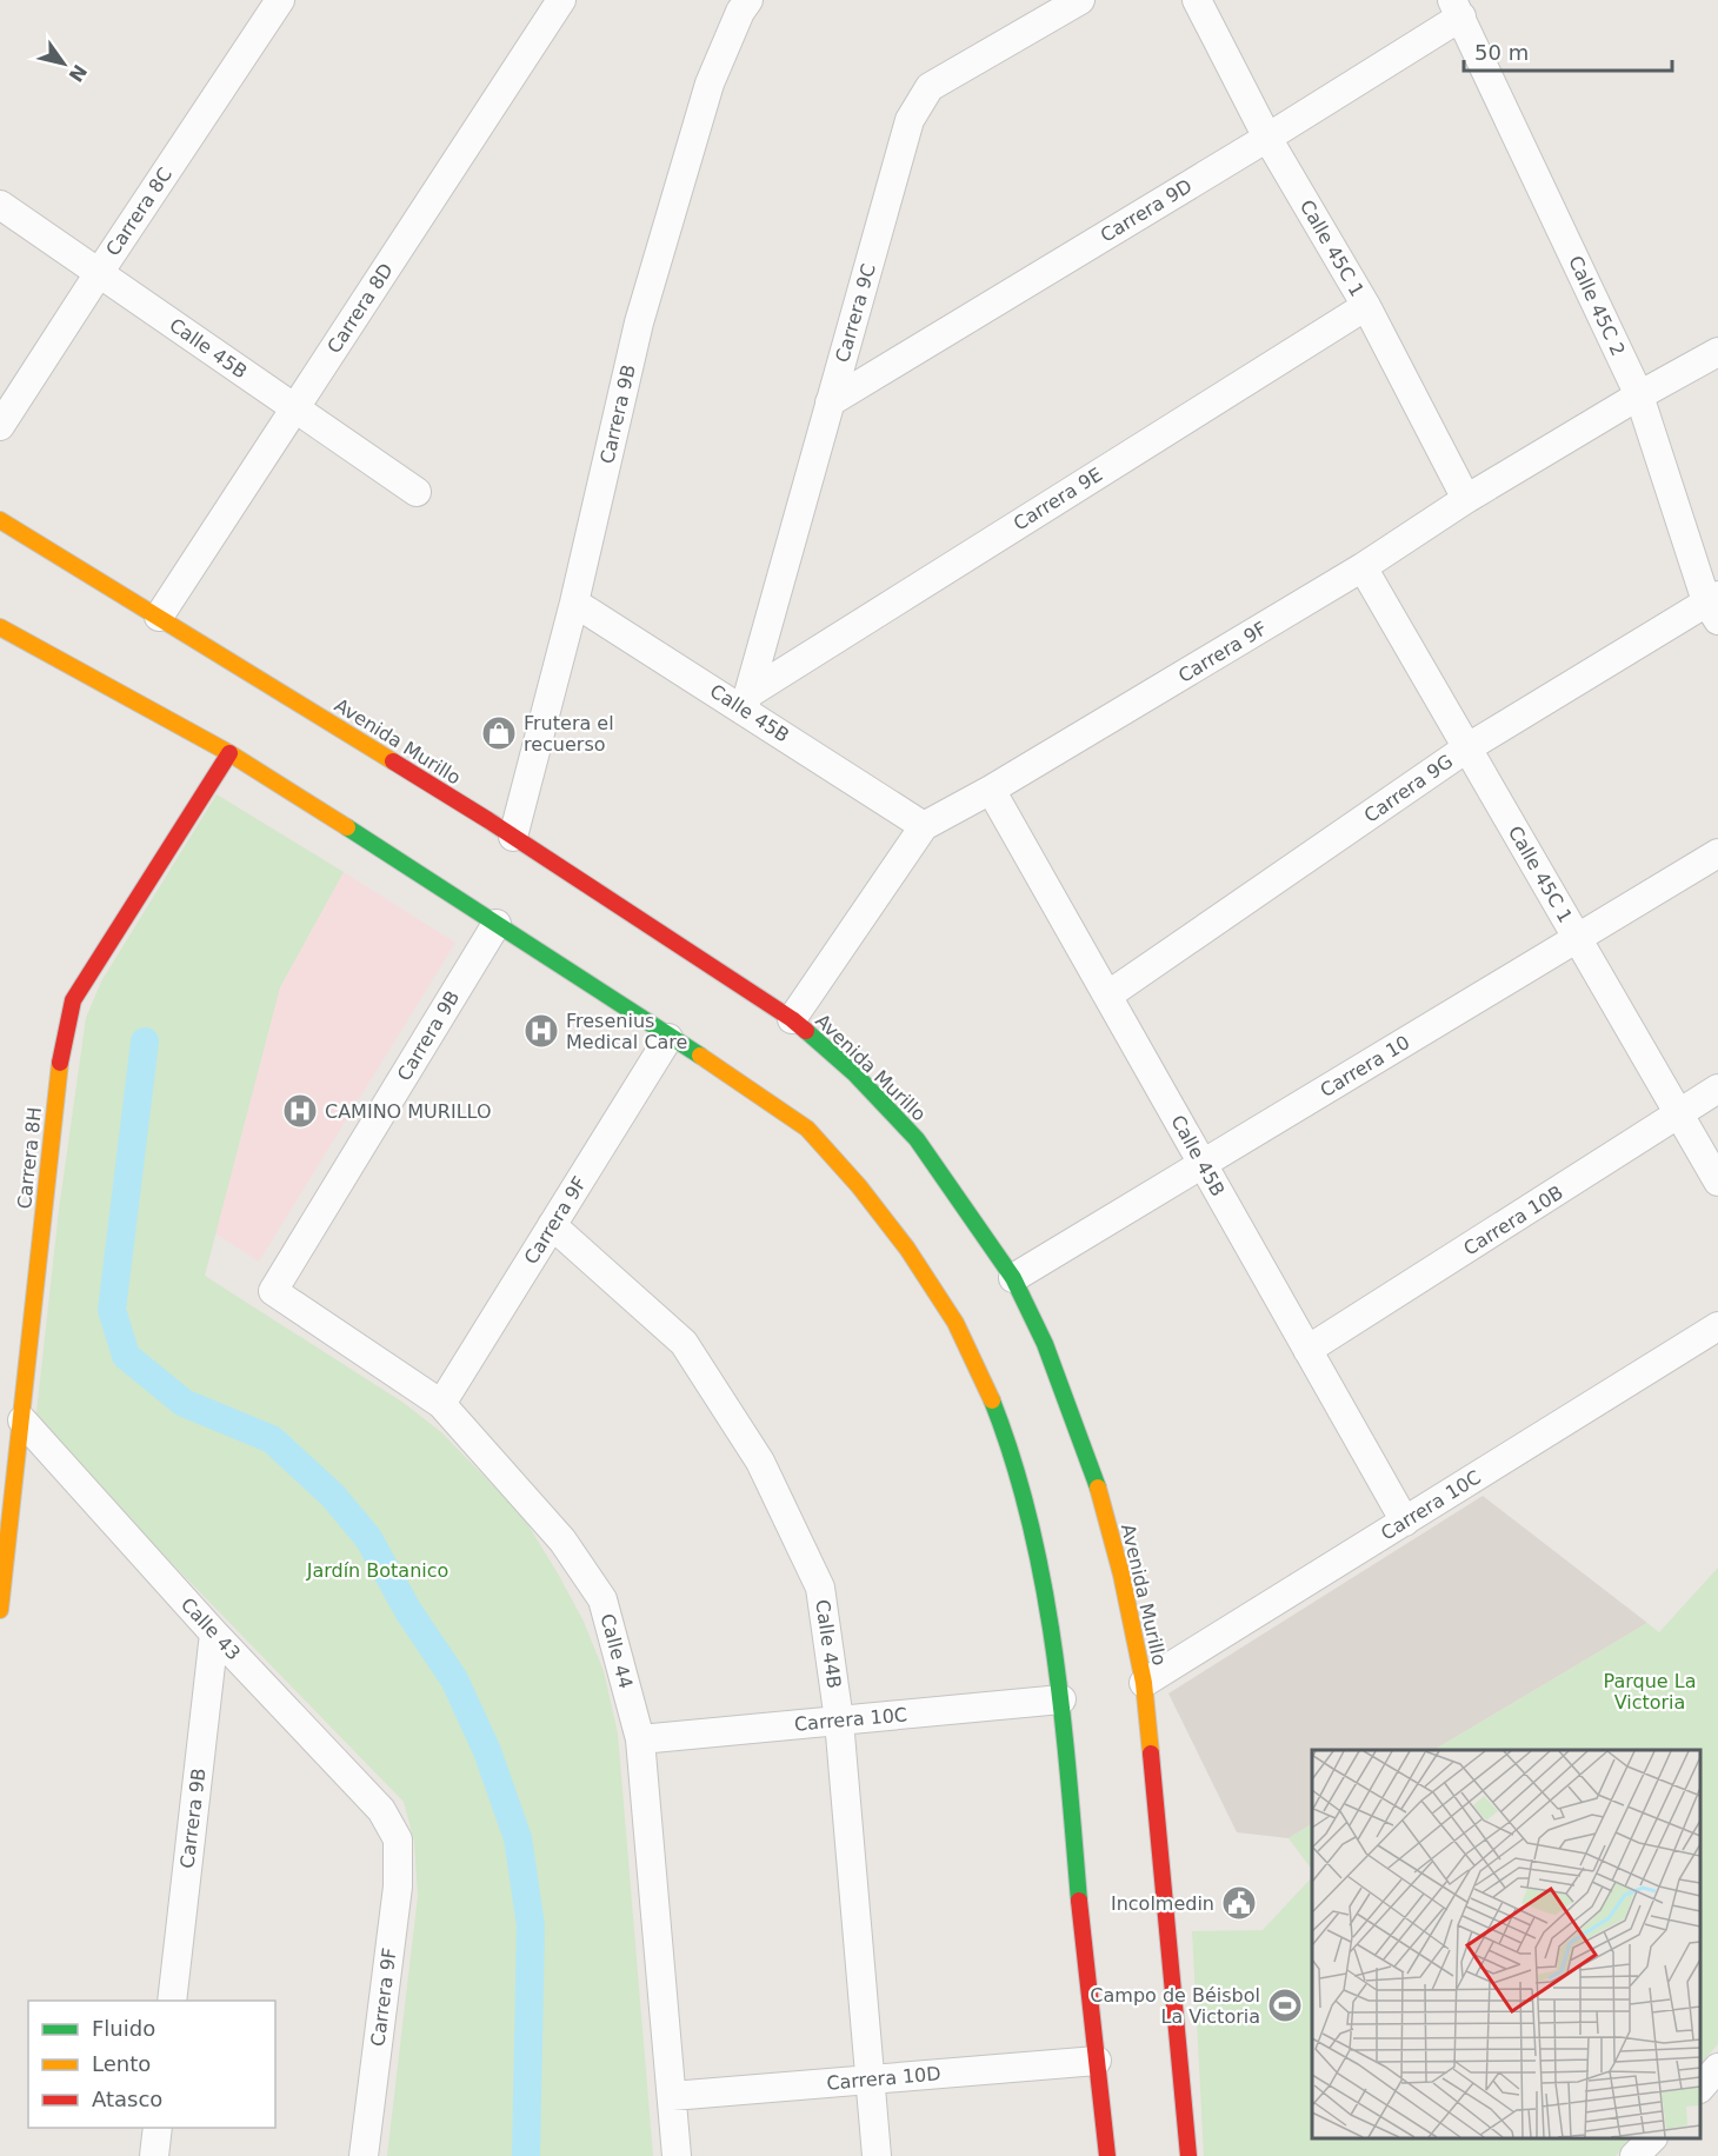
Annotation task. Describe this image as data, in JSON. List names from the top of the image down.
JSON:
{
  "streets": {
    "main road": ["Avenida Murillo", "Carrera 8H"],
    "street": [
      "Carrera 9D",
      "Carrera 8C",
      "Calle 45C 1",
      "Calle 45C 2",
      "Carrera 8D",
      "Carrera 9C",
      "Calle 45B",
      "Carrera 9B",
      "Carrera 9E",
      "Carrera 9F",
      "Carrera 9G",
      "Carrera 10",
      "Carrera 10B",
      "Carrera 10C",
      "Calle 43",
      "Calle 44B",
      "Calle 44",
      "Carrera 10D"
    ]
  },
  "crossings": [
    ["Carrera 9D", "Calle 45C 1"],
    ["Carrera 9D", "Calle 45C 2"],
    ["Carrera 9D", "Carrera 9C"],
    ["Carrera 8C", "Calle 45B"],
    ["Calle 45C 1", "Carrera 9E"],
    ["Calle 45C 1", "Carrera 9F"],
    ["Calle 45C 1", "Carrera 9G"],
    ["Calle 45C 1", "Carrera 10"],
    ["Calle 45C 1", "Carrera 10B"],
    ["Calle 45C 2", "Carrera 9F"],
    ["Calle 45C 2", "Carrera 9G"],
    ["Carrera 8D", "Calle 45B"],
    ["Carrera 8D", "Avenida Murillo"],
    ["Carrera 9C", "Calle 45B"],
    ["Carrera 9C", "Carrera 9E"],
    ["Calle 45B", "Carrera 9B"],
    ["Calle 45B", "Carrera 9E"],
    ["Calle 45B", "Carrera 9F"],
    ["Calle 45B", "Carrera 9G"],
    ["Calle 45B", "Carrera 10"],
    ["Calle 45B", "Carrera 10B"],
    ["Calle 45B", "Carrera 10C"],
    ["Carrera 9B", "Avenida Murillo"],
    ["Carrera 9B", "Calle 43"],
    ["Carrera 9B", "Calle 44"],
    ["Carrera 9F", "Avenida Murillo"],
    ["Carrera 9F", "Calle 43"],
    ["Carrera 9F", "Calle 44B"],
    ["Carrera 9F", "Calle 44"],
    ["Avenida Murillo", "Carrera 10"],
    ["Avenida Murillo", "Carrera 10C"],
    ["Carrera 8H", "Calle 43"],
    ["Carrera 10C", "Calle 44B"],
    ["Carrera 10C", "Calle 44"],
    ["Calle 44B", "Carrera 10D"],
    ["Calle 44", "Carrera 10D"]
  ],
  "parks": ["Jardín Botanico", "Parque La Victoria"],
  "places": {
    "shop": ["Frutera el recuerso"],
    "hospital": ["Fresenius Medical Care", "CAMINO MURILLO"],
    "public building": ["Incolmedin"],
    "sports": ["Campo de Béisbol La Victoria"]
  },
  "legend": ["Fluido", "Lento", "Atasco"],
  "scale_bar": "50 m",
  "north": "bottom right"
}
